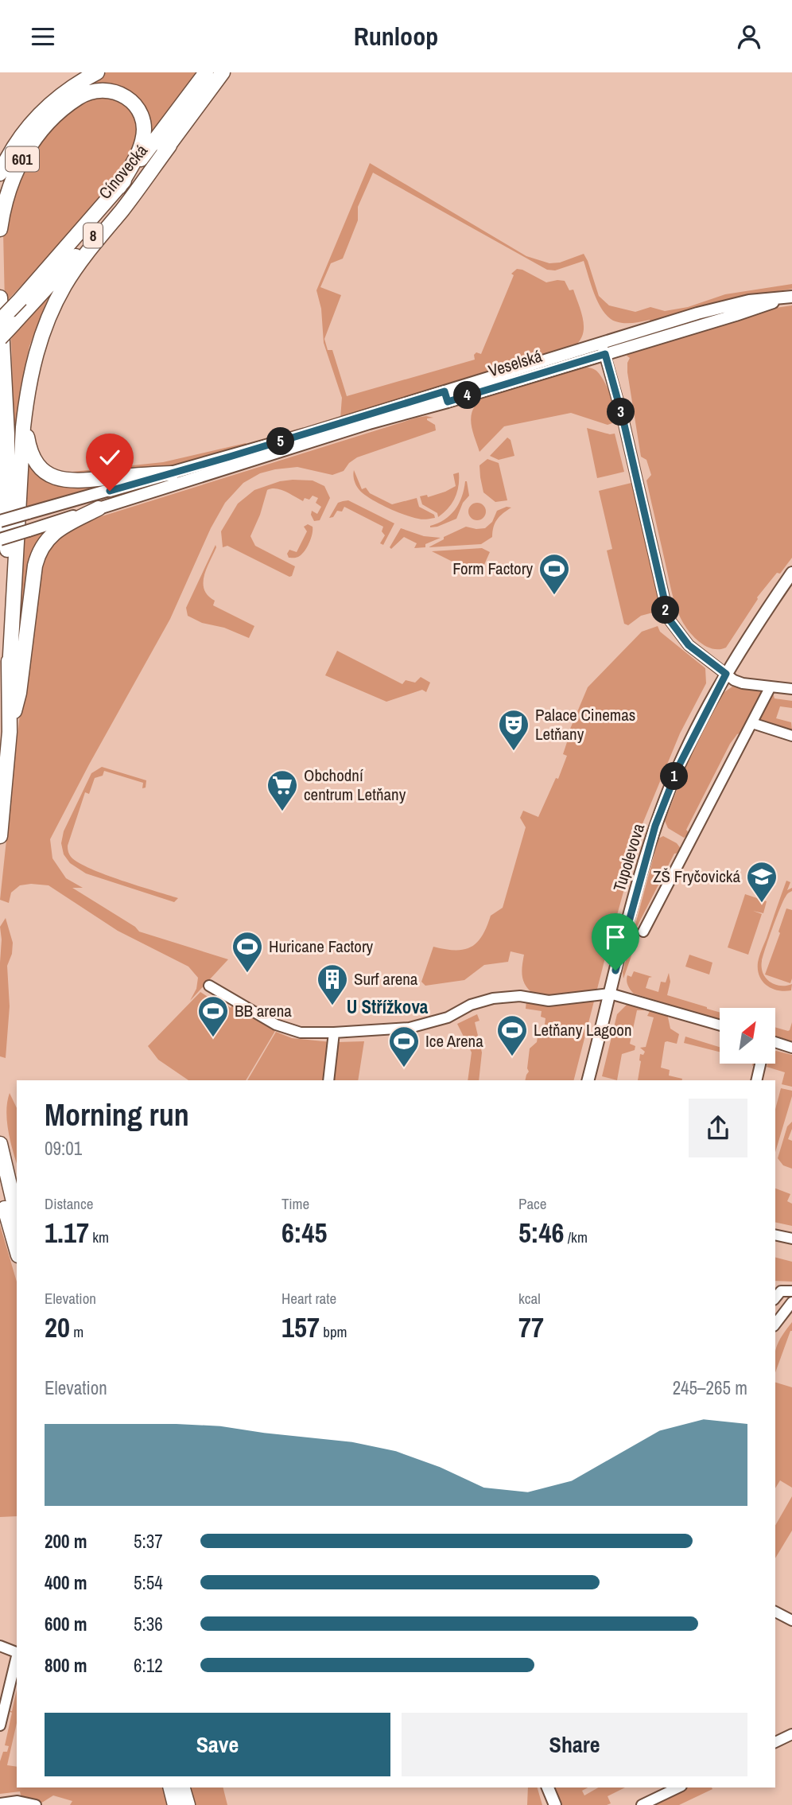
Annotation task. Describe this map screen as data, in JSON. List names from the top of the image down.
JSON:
{
  "streets": {
    "highway": ["601", "Cínovecká", "8"],
    "main road": ["Veselská", "Tupolevova"]
  },
  "crossings": [
    ["601", "Cínovecká"]
  ],
  "districts": ["U Střížkova"],
  "places": {
    "sports": [
      "Form Factory",
      "Huricane Factory",
      "BB arena",
      "Letňany Lagoon",
      "Ice Arena"
    ],
    "theatre": ["Palace Cinemas Letňany"],
    "supermarket": ["Obchodní centrum Letňany"],
    "school or university": ["ZŠ Fryčovická"],
    "building": ["Surf arena"]
  },
  "north": "top right",
  "page": {
    "header": "Runloop",
    "pins": [
      "4",
      "3",
      "5",
      "2",
      "1"
    ],
    "heading": ["Morning run", "09:01"],
    "stats": [
      ["Distance", "1.17 km"],
      ["Time", "6:45"],
      ["Pace", "5:46 /km"],
      ["Elevation", "20 m"],
      ["Heart rate", "157 bpm"],
      ["kcal", "77"]
    ],
    "chart": ["Elevation", "245–265 m"],
    "list": [
      {
        "name": "200 m",
        "note": "5:37"
      },
      {
        "name": "400 m",
        "note": "5:54"
      },
      {
        "name": "600 m",
        "note": "5:36"
      },
      {
        "name": "800 m",
        "note": "6:12"
      }
    ],
    "buttons": ["Save", "Share"]
  }
}
